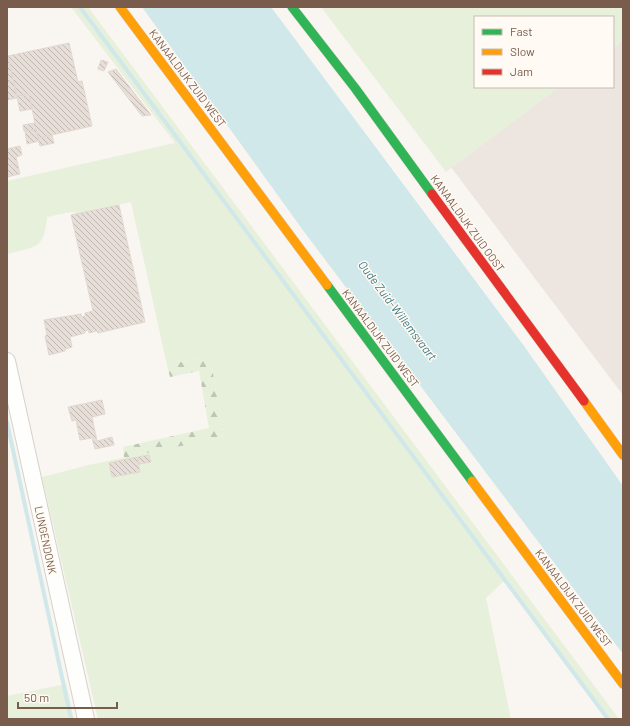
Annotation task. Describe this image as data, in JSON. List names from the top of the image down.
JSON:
{
  "streets": {
    "main road": ["KANAALDIJK ZUID WEST", "KANAALDIJK ZUID OOST"],
    "street": ["LUNGENDONK"]
  },
  "water": ["Oude Zuid-Willemsvaart"],
  "legend": ["Fast", "Slow", "Jam"],
  "scale_bar": "50 m"
}
